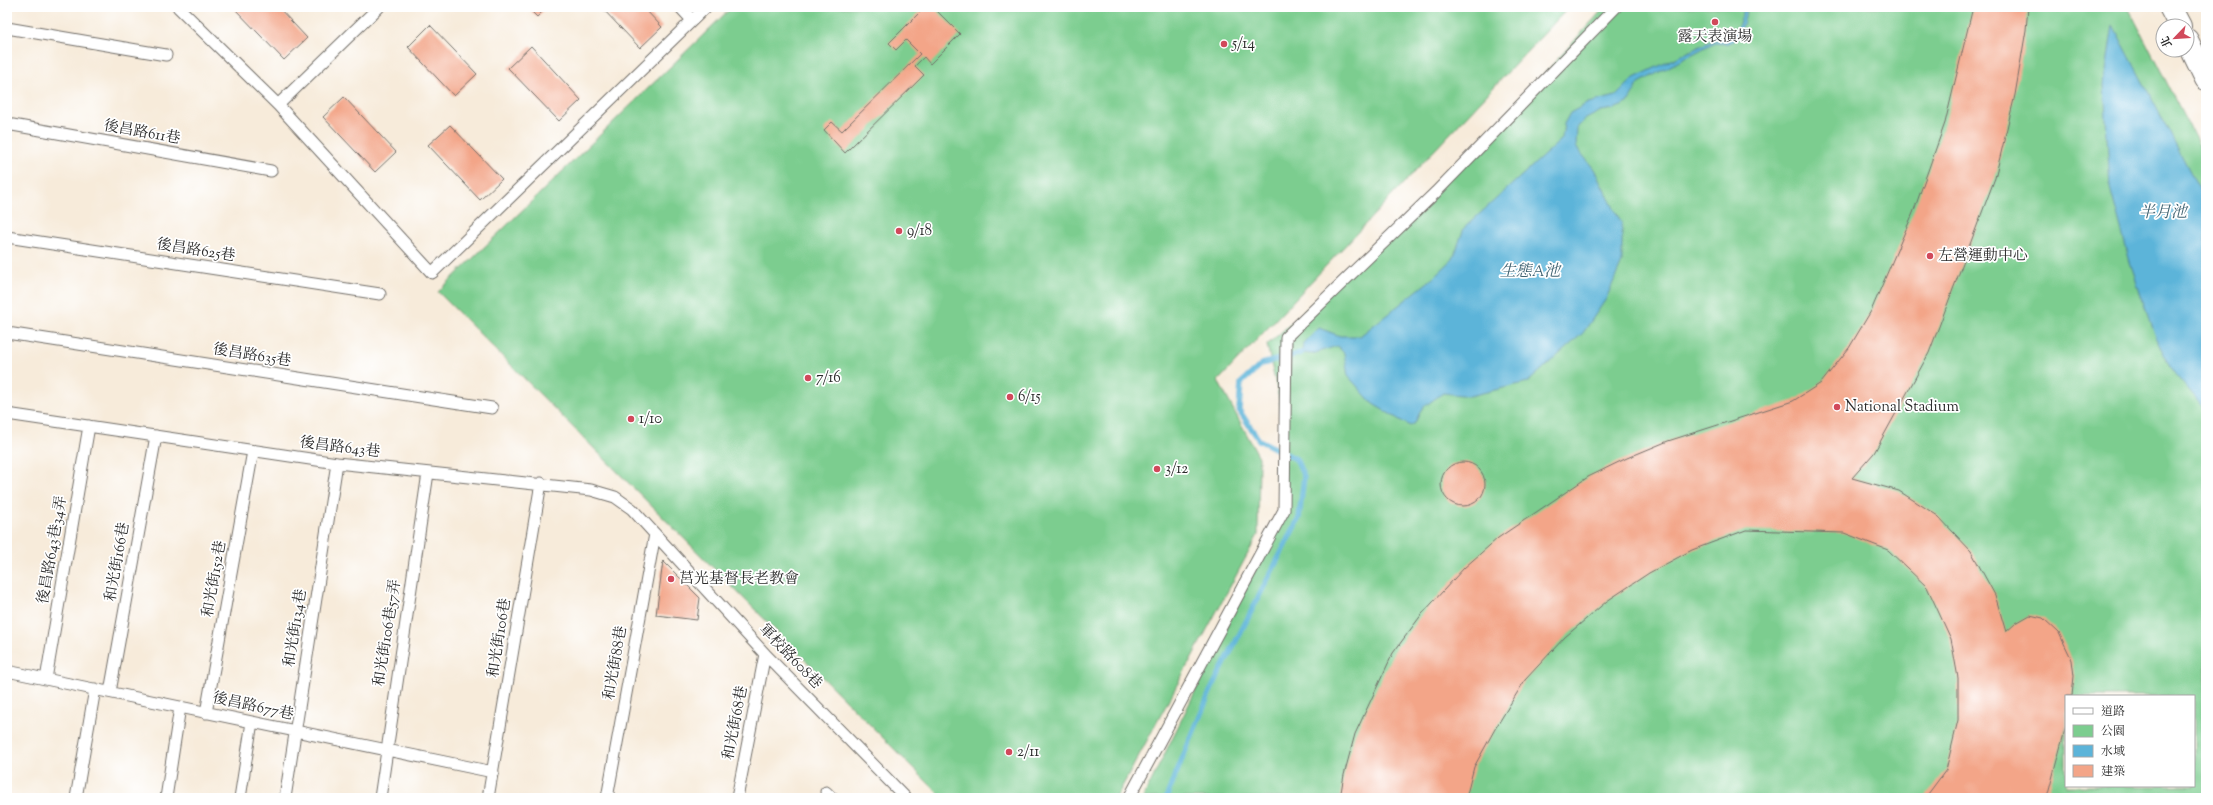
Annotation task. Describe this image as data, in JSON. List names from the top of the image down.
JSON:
{
  "streets": {
    "lane": [
      "後昌路611巷",
      "後昌路625巷",
      "後昌路635巷",
      "後昌路643巷",
      "後昌路643巷34弄",
      "和光街166巷",
      "和光街152巷",
      "和光街134巷",
      "和光街106巷57弄",
      "和光街106巷",
      "軍校路608巷",
      "和光街88巷",
      "後昌路677巷",
      "和光街68巷"
    ]
  },
  "crossings": [
    ["後昌路643巷", "後昌路643巷34弄"],
    ["後昌路643巷", "和光街166巷"],
    ["後昌路643巷", "和光街152巷"],
    ["後昌路643巷", "和光街134巷"],
    ["後昌路643巷", "和光街106巷57弄"],
    ["後昌路643巷", "和光街106巷"],
    ["後昌路643巷", "軍校路608巷"],
    ["後昌路643巷", "和光街88巷"],
    ["後昌路643巷34弄", "後昌路677巷"],
    ["和光街166巷", "後昌路677巷"],
    ["和光街152巷", "後昌路677巷"],
    ["和光街134巷", "後昌路677巷"],
    ["和光街106巷57弄", "後昌路677巷"],
    ["和光街106巷", "後昌路677巷"],
    ["軍校路608巷", "和光街88巷"],
    ["軍校路608巷", "和光街68巷"]
  ],
  "water": ["半月池", "生態A池"],
  "places": [
    "露天表演場",
    "5/14",
    "9/18",
    "左營運動中心",
    "7/16",
    "6/15",
    "National Stadium",
    "1/10",
    "3/12",
    "莒光基督長老教會",
    "2/11"
  ],
  "legend": [
    "道路",
    "公園",
    "水域",
    "建築"
  ],
  "north": "bottom left"
}
